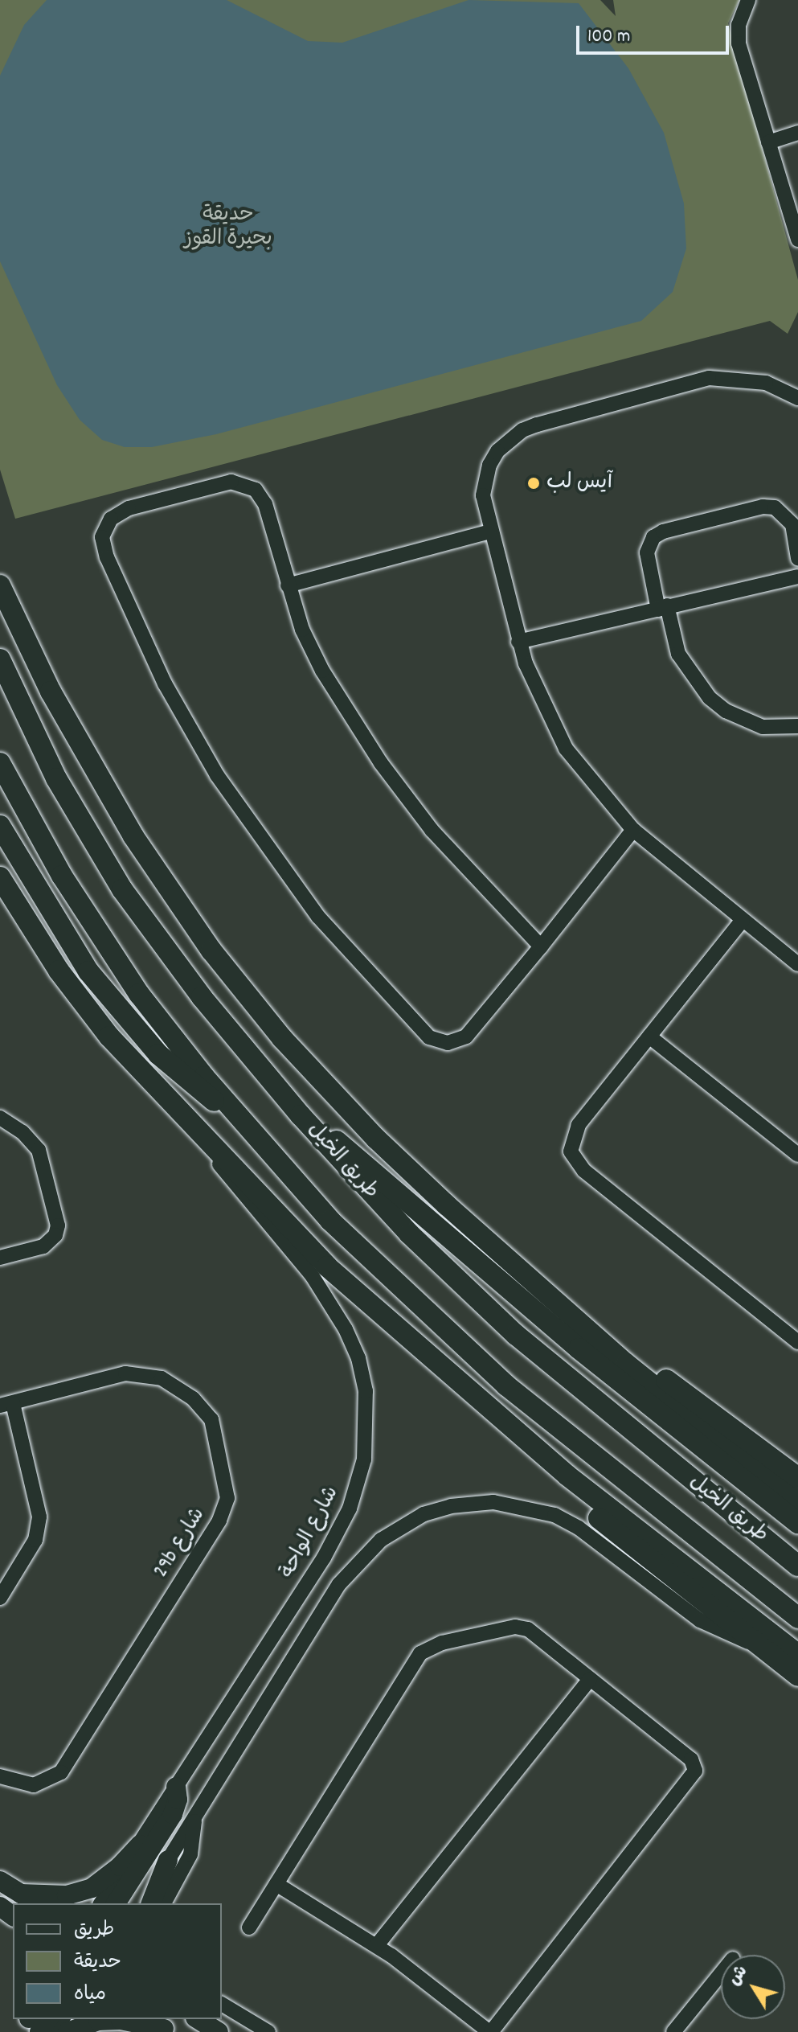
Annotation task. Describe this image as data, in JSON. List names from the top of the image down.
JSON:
{
  "streets": {
    "highway": ["طريق الخيل"],
    "street": ["شارع الواحة", "29b شارع"]
  },
  "parks": ["حديقة بحيرة القوز"],
  "places": ["آيس لب"],
  "legend": ["طريق", "حديقة", "مياه"],
  "scale_bar": "100 m",
  "north": "top left"
}
